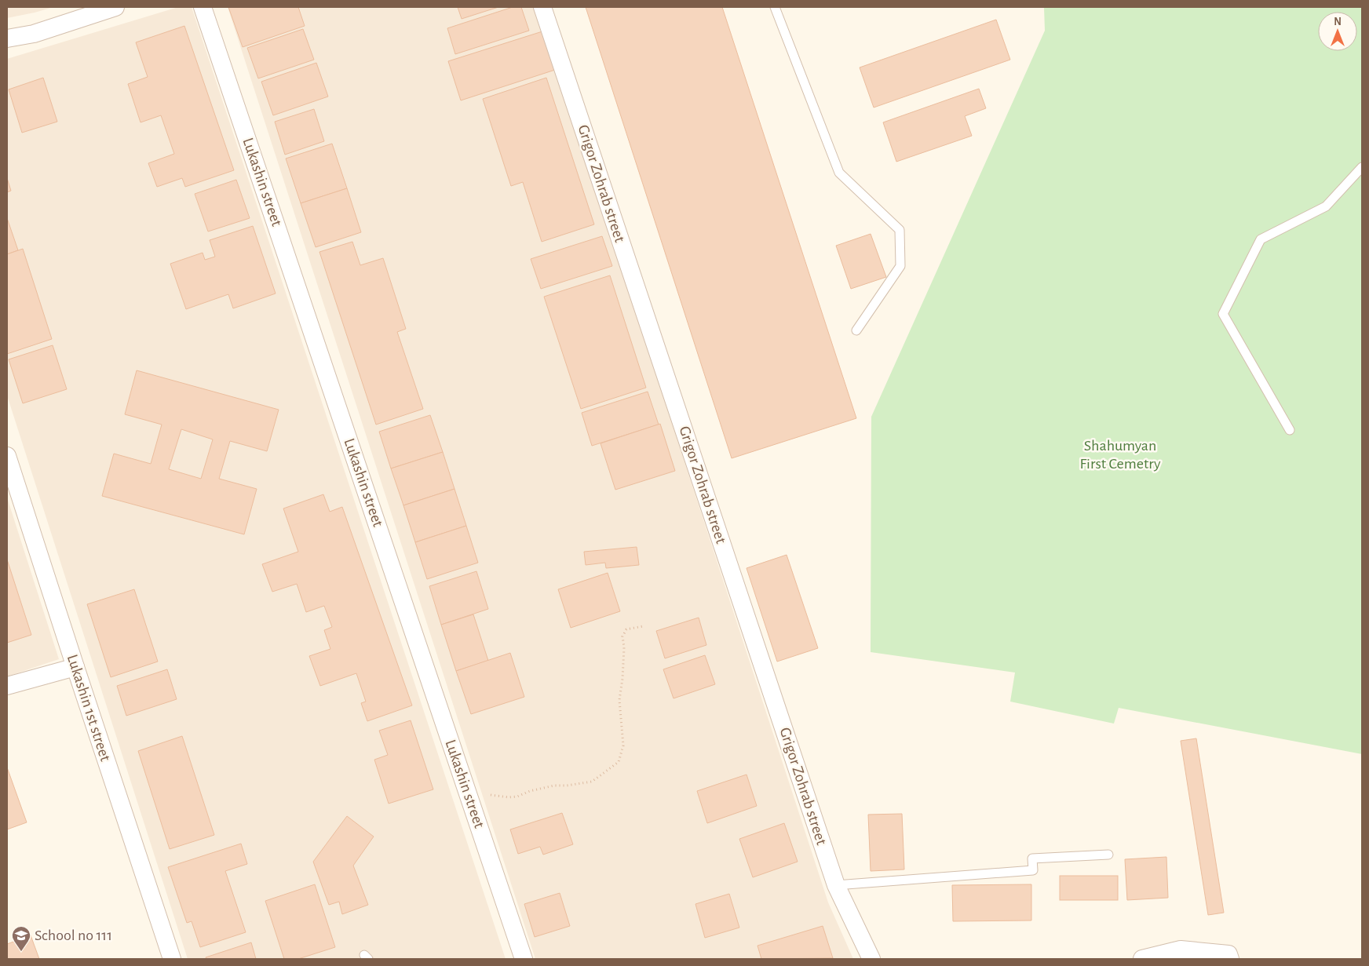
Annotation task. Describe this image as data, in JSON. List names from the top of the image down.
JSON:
{
  "streets": {
    "street": ["Lukashin street", "Grigor Zohrab street", "Lukashin 1st street"]
  },
  "parks": ["Shahumyan First Cemetry"],
  "places": {
    "school or university": ["School no 111"]
  },
  "north": "top"
}
